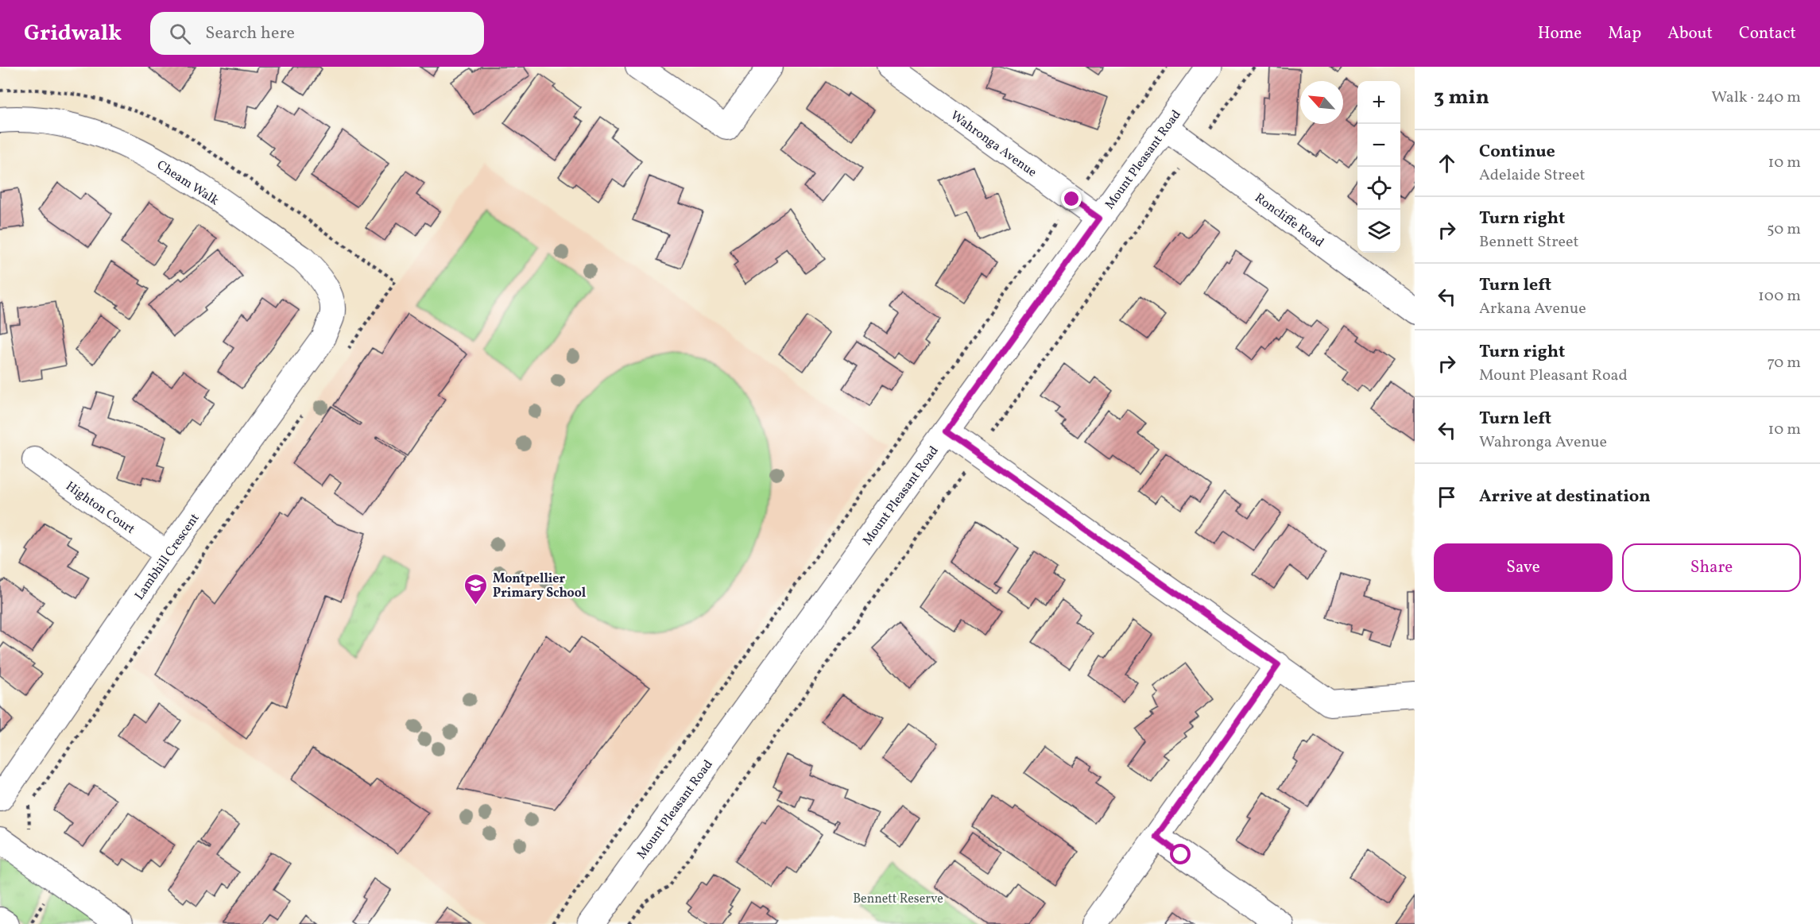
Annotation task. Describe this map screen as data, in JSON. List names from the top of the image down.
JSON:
{
  "streets": {
    "street": [
      "Wahronga Avenue",
      "Mount Pleasant Road",
      "Cheam Walk",
      "Roncliffe Road",
      "Highton Court",
      "Lambhill Crescent"
    ]
  },
  "crossings": [
    ["Wahronga Avenue", "Mount Pleasant Road"],
    ["Mount Pleasant Road", "Roncliffe Road"],
    ["Cheam Walk", "Lambhill Crescent"],
    ["Highton Court", "Lambhill Crescent"]
  ],
  "parks": ["Bennett Reserve"],
  "places": {
    "school or university": ["Montpellier Primary School"]
  },
  "north": "top left",
  "page": {
    "header": "Gridwalk",
    "search": "Search here",
    "nav": [
      "Home",
      "Map",
      "About",
      "Contact"
    ],
    "heading": ["3 min", "Walk · 240 m"],
    "map_buttons": ["+", "−"],
    "list": [
      ["Continue", "Adelaide Street", "10 m"],
      ["Turn right", "Bennett Street", "50 m"],
      ["Turn left", "Arkana Avenue", "100 m"],
      ["Turn right", "Mount Pleasant Road", "70 m"],
      ["Turn left", "Wahronga Avenue", "10 m"],
      "Arrive at destination"
    ],
    "buttons": ["Save", "Share"]
  }
}
